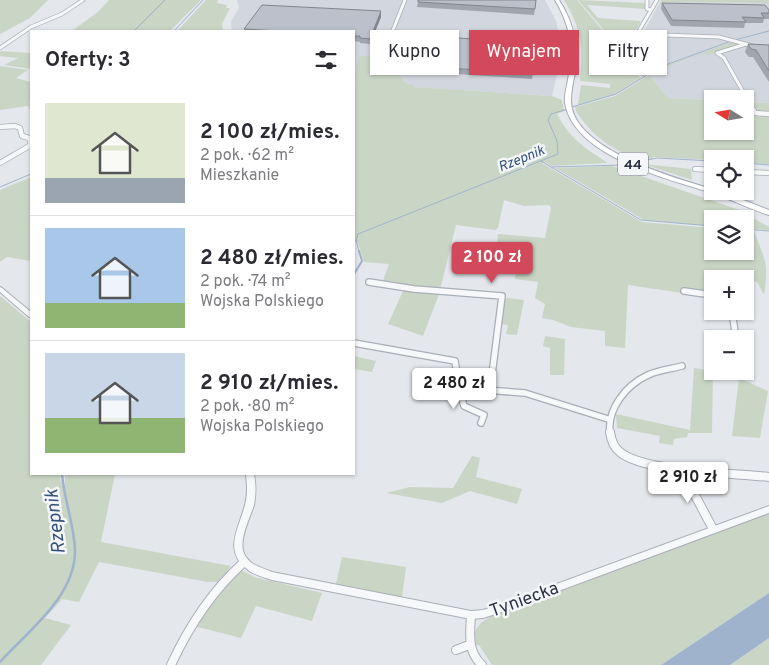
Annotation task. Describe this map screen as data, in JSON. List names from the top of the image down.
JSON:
{
  "streets": {
    "main road": ["44"],
    "street": ["Tyniecka"]
  },
  "water": ["Rzepnik"],
  "north": "left",
  "page": {
    "chip": ["Kupno", "Wynajem", "Filtry"],
    "heading": "Oferty: 3",
    "map_buttons": ["+", "−"],
    "list": [
      {
        "name": "2 100 zł/mies.",
        "note": "2 pok. · 62 m² · Mieszkanie"
      },
      {
        "name": "2 480 zł/mies.",
        "note": "2 pok. · 74 m² · Wojska Polskiego"
      },
      {
        "name": "2 910 zł/mies.",
        "note": "2 pok. · 80 m² · Wojska Polskiego"
      }
    ],
    "price": ["2 100 zł", "2 480 zł", "2 910 zł"]
  }
}
